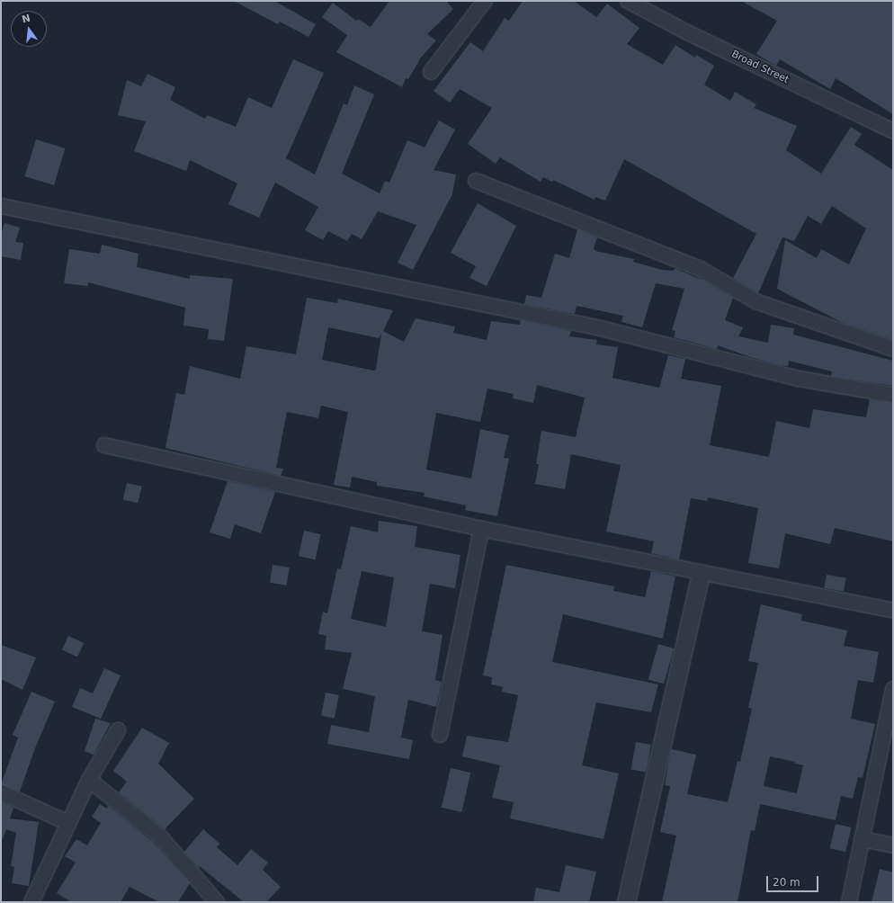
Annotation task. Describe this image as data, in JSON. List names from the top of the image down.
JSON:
{
  "streets": {
    "street": ["Broad Street"]
  },
  "scale_bar": "20 m",
  "north": "top"
}
